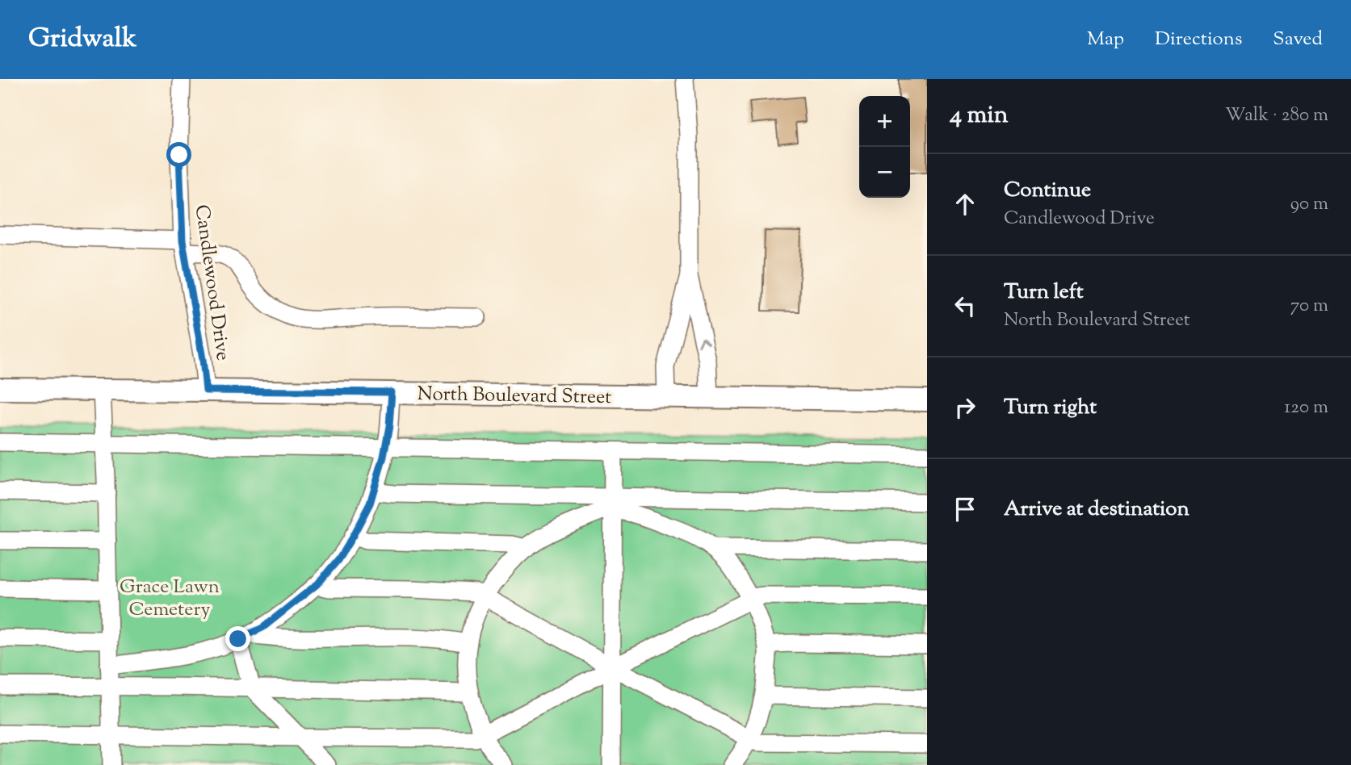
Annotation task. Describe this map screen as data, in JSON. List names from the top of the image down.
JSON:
{
  "streets": {
    "main road": ["North Boulevard Street"],
    "street": ["Candlewood Drive"]
  },
  "crossings": [
    ["Candlewood Drive", "North Boulevard Street"]
  ],
  "parks": ["Grace Lawn Cemetery"],
  "page": {
    "header": "Gridwalk",
    "nav": ["Map", "Directions", "Saved"],
    "heading": ["4 min", "Walk · 280 m"],
    "map_buttons": ["+", "−"],
    "list": [
      ["Continue", "Candlewood Drive", "90 m"],
      ["Turn left", "North Boulevard Street", "70 m"],
      ["Turn right", "120 m"],
      "Arrive at destination"
    ]
  }
}
